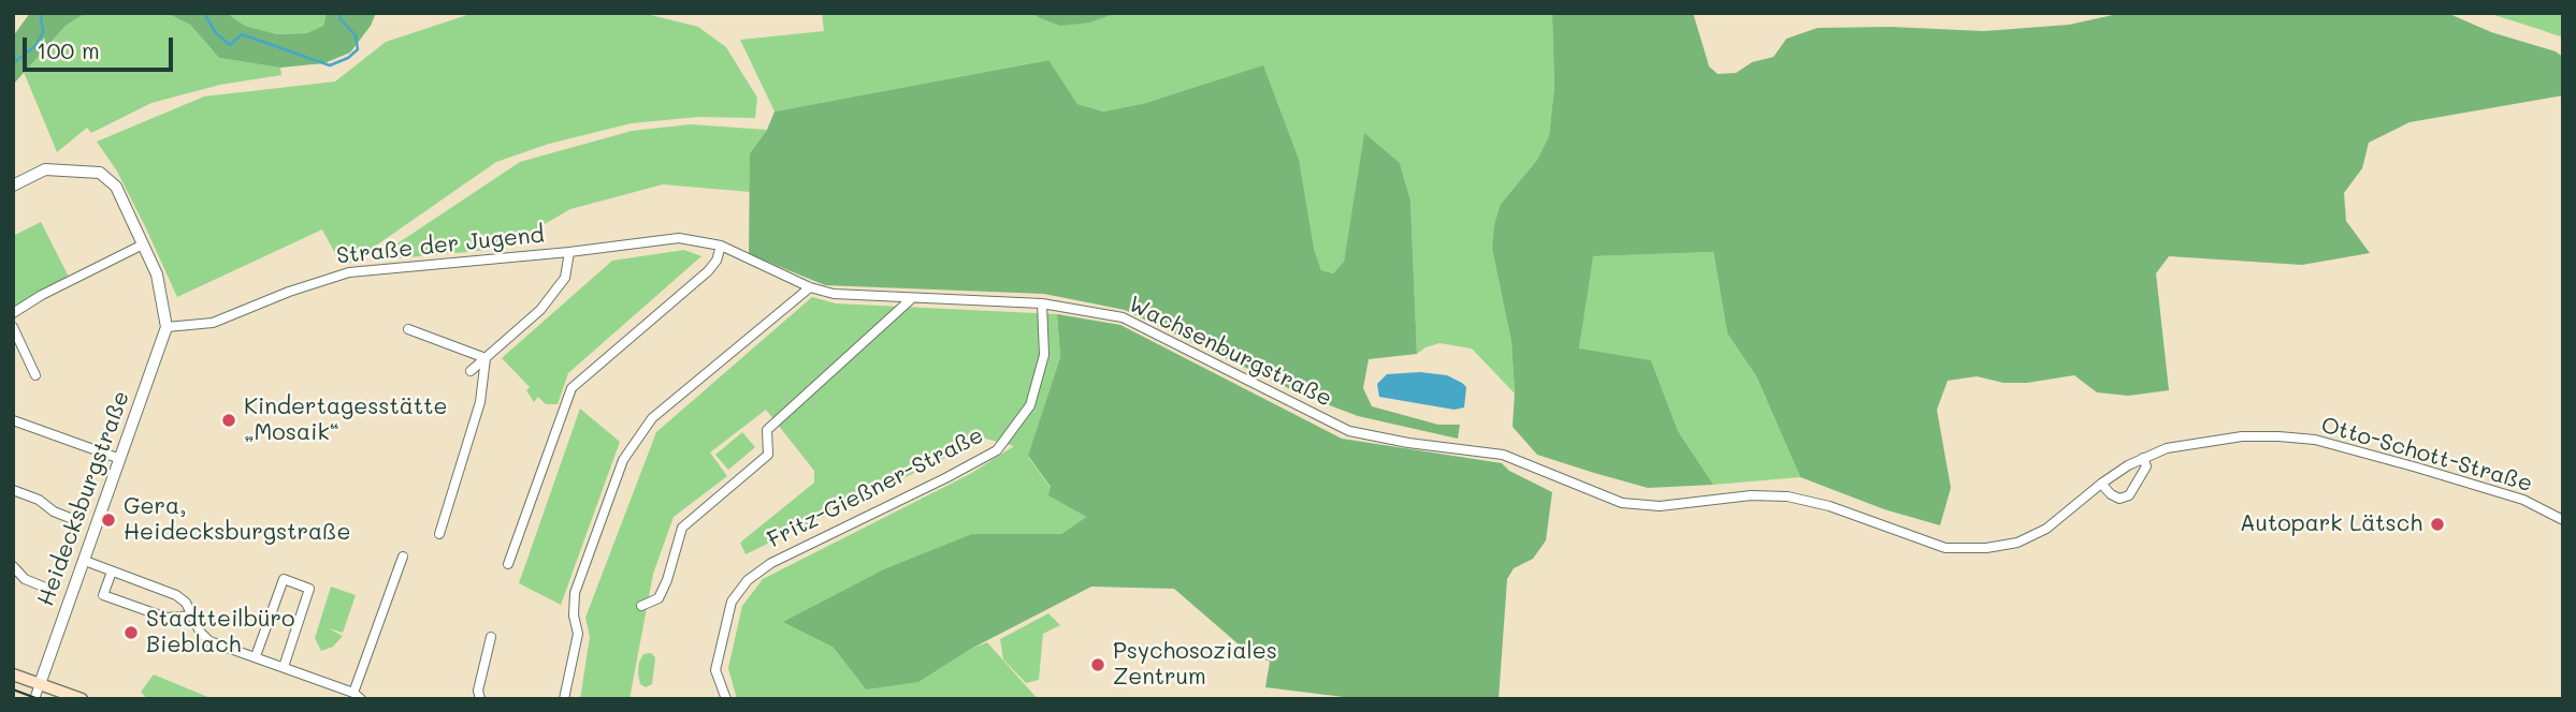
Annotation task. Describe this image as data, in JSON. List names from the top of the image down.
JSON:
{
  "streets": {
    "street": [
      "Straße der Jugend",
      "Wachsenburgstraße",
      "Otto-Schott-Straße",
      "Fritz-Gießner-Straße",
      "Heidecksburgstraße"
    ]
  },
  "crossings": [
    ["Straße der Jugend", "Wachsenburgstraße"],
    ["Straße der Jugend", "Heidecksburgstraße"],
    ["Wachsenburgstraße", "Otto-Schott-Straße"],
    ["Wachsenburgstraße", "Fritz-Gießner-Straße"]
  ],
  "places": [
    "Kindertagesstätte „Mosaik“",
    "Gera, Heidecksburgstraße",
    "Autopark Lätsch",
    "Stadtteilbüro Bieblach",
    "Psychosoziales Zentrum"
  ],
  "scale_bar": "100 m"
}
